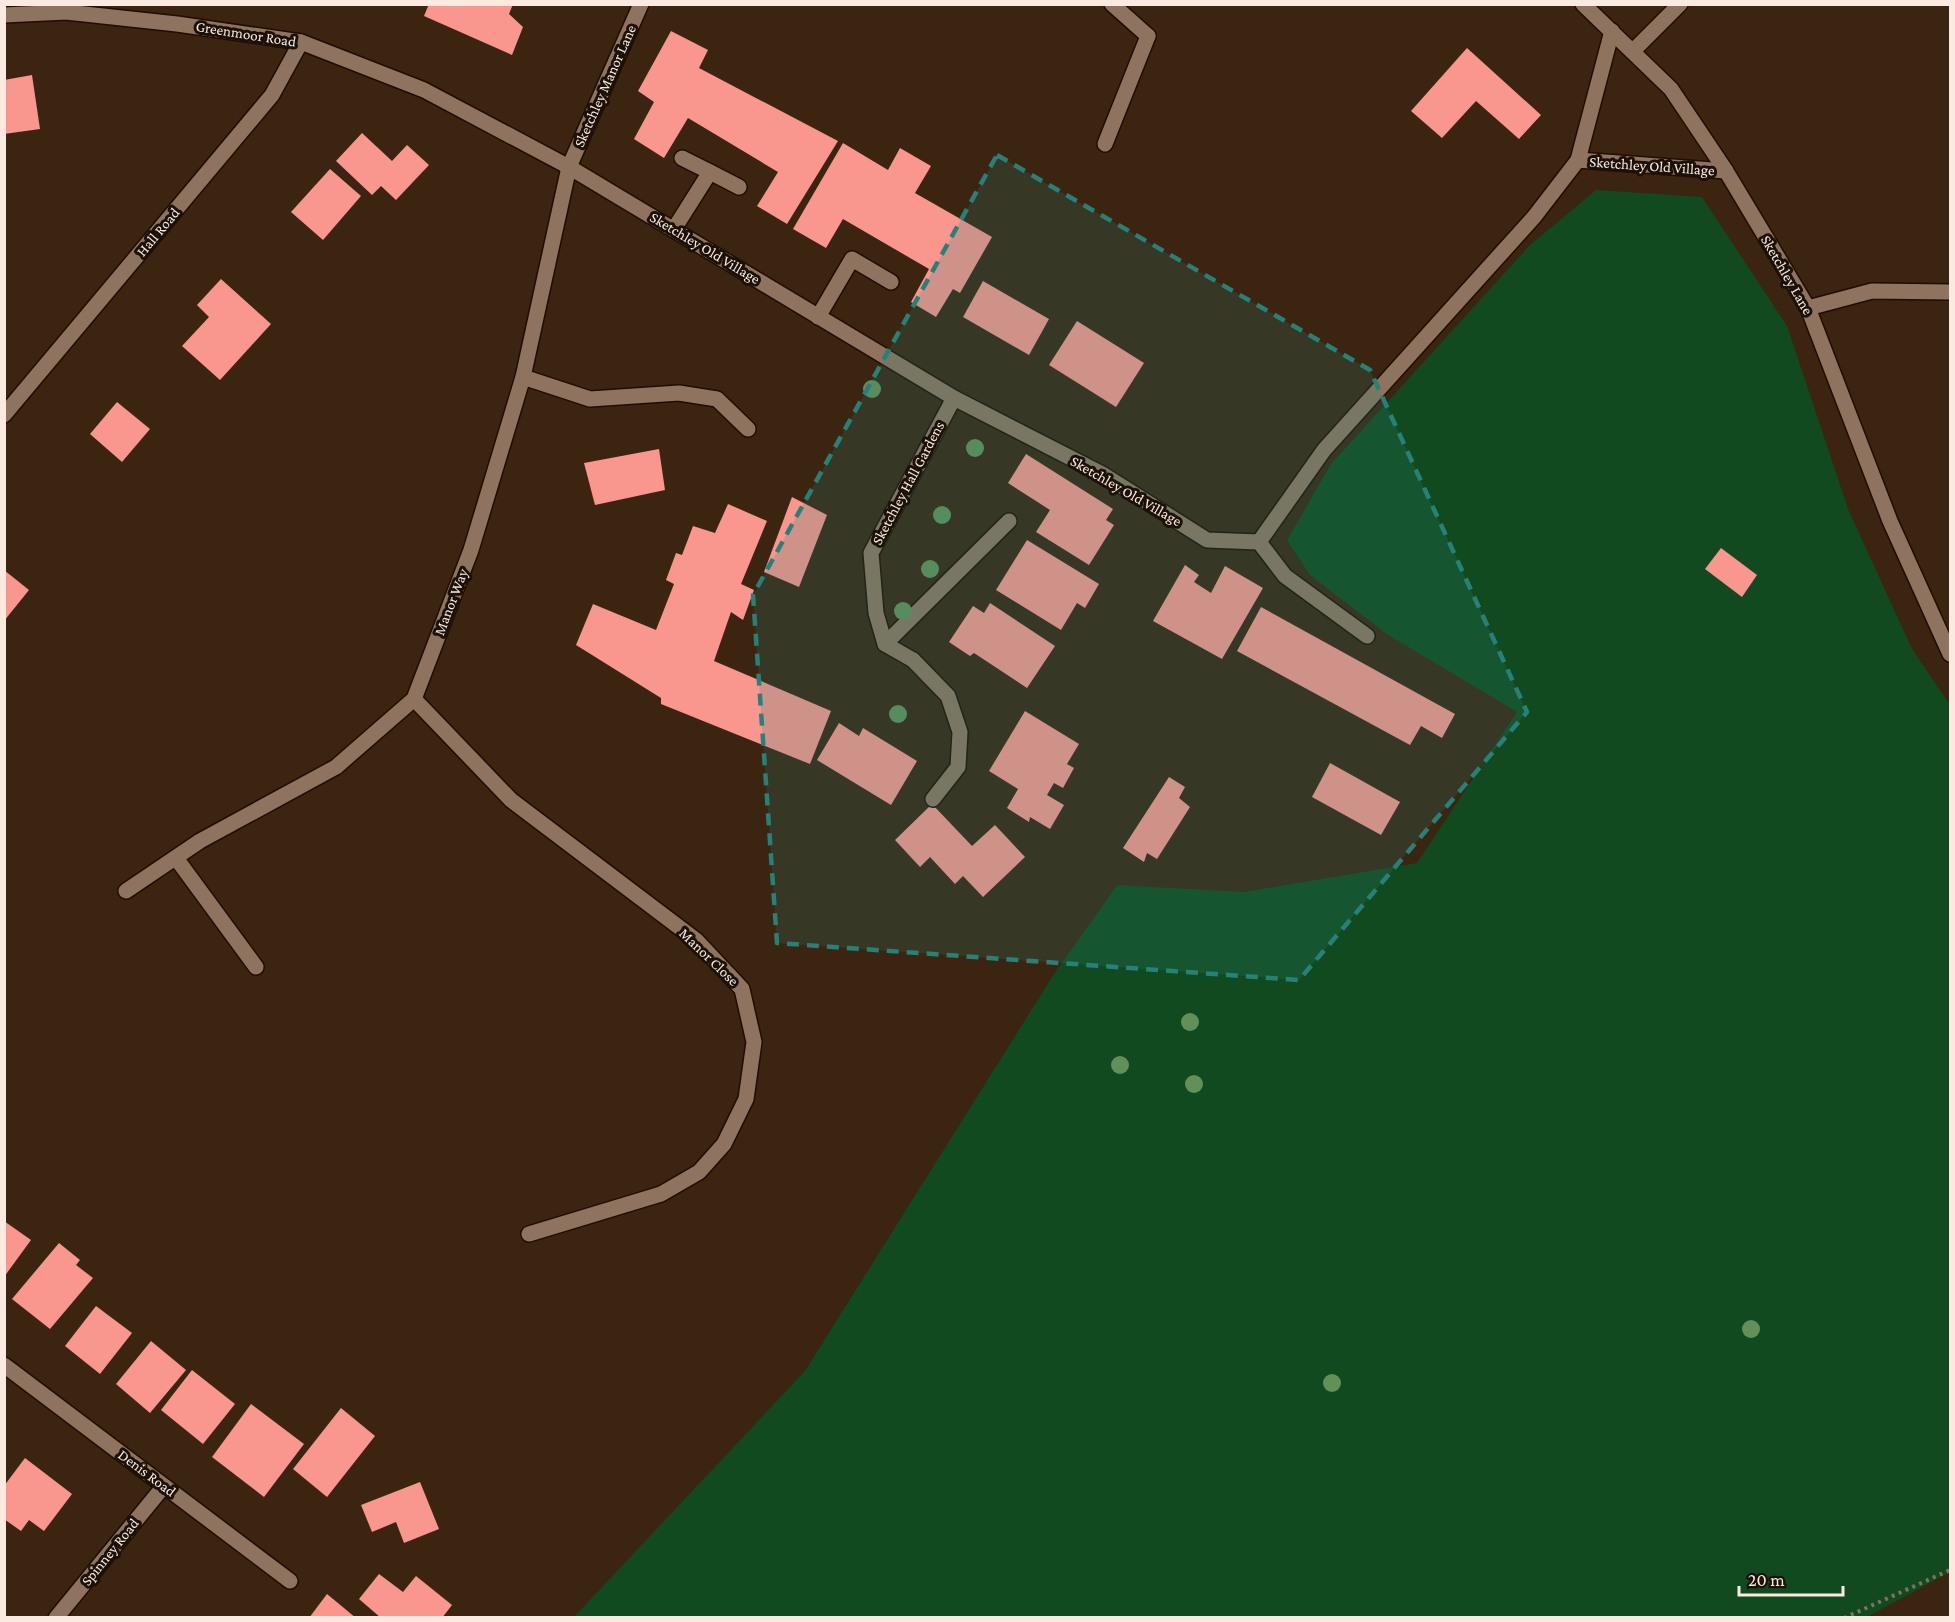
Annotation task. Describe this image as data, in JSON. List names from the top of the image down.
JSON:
{
  "streets": {
    "street": [
      "Greenmoor Road",
      "Sketchley Manor Lane",
      "Sketchley Old Village",
      "Hall Road",
      "Sketchley Lane",
      "Sketchley Hall Gardens",
      "Manor Way",
      "Manor Close",
      "Denis Road",
      "Spinney Road"
    ]
  },
  "crossings": [
    ["Greenmoor Road", "Sketchley Manor Lane"],
    ["Greenmoor Road", "Sketchley Old Village"],
    ["Greenmoor Road", "Hall Road"],
    ["Greenmoor Road", "Manor Way"],
    ["Sketchley Manor Lane", "Sketchley Old Village"],
    ["Sketchley Manor Lane", "Manor Way"],
    ["Sketchley Old Village", "Sketchley Lane"],
    ["Sketchley Old Village", "Sketchley Hall Gardens"],
    ["Sketchley Old Village", "Manor Way"],
    ["Manor Way", "Manor Close"],
    ["Denis Road", "Spinney Road"]
  ],
  "scale_bar": "20 m"
}
